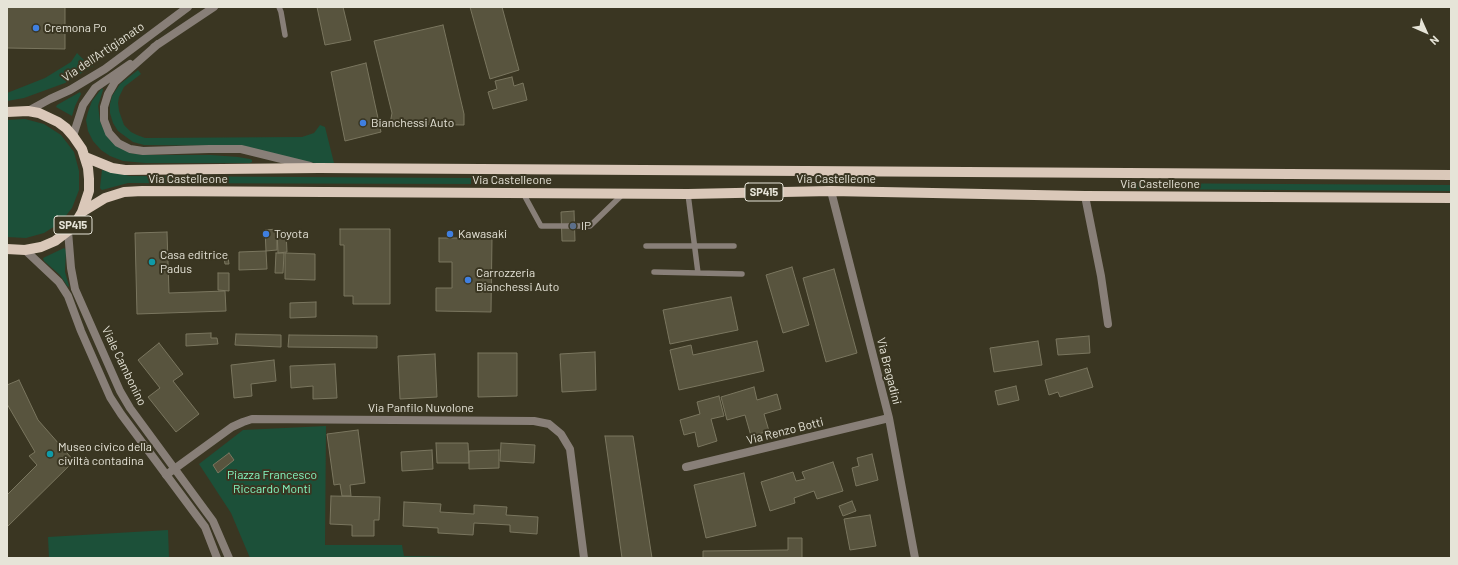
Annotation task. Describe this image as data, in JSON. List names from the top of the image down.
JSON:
{
  "streets": {
    "main road": ["Via Castelleone", "SP415"],
    "street": [
      "Via dell'Artigianato",
      "Viale Cambonino",
      "Via Bragadini",
      "Via Panfilo Nuvolone",
      "Via Renzo Botti"
    ]
  },
  "crossings": [
    ["Via dell'Artigianato", "SP415"],
    ["Via Castelleone", "SP415"],
    ["Via Castelleone", "Via Bragadini"],
    ["SP415", "Viale Cambonino"],
    ["Viale Cambonino", "Via Panfilo Nuvolone"],
    ["Via Bragadini", "Via Renzo Botti"]
  ],
  "parks": ["Piazza Francesco Riccardo Monti"],
  "places": [
    "Cremona Po",
    "Bianchessi Auto",
    "IP",
    "Toyota",
    "Kawasaki",
    "Casa editrice Padus",
    "Carrozzeria Bianchessi Auto",
    "Museo civico della civiltà contadina"
  ],
  "north": "bottom right"
}
